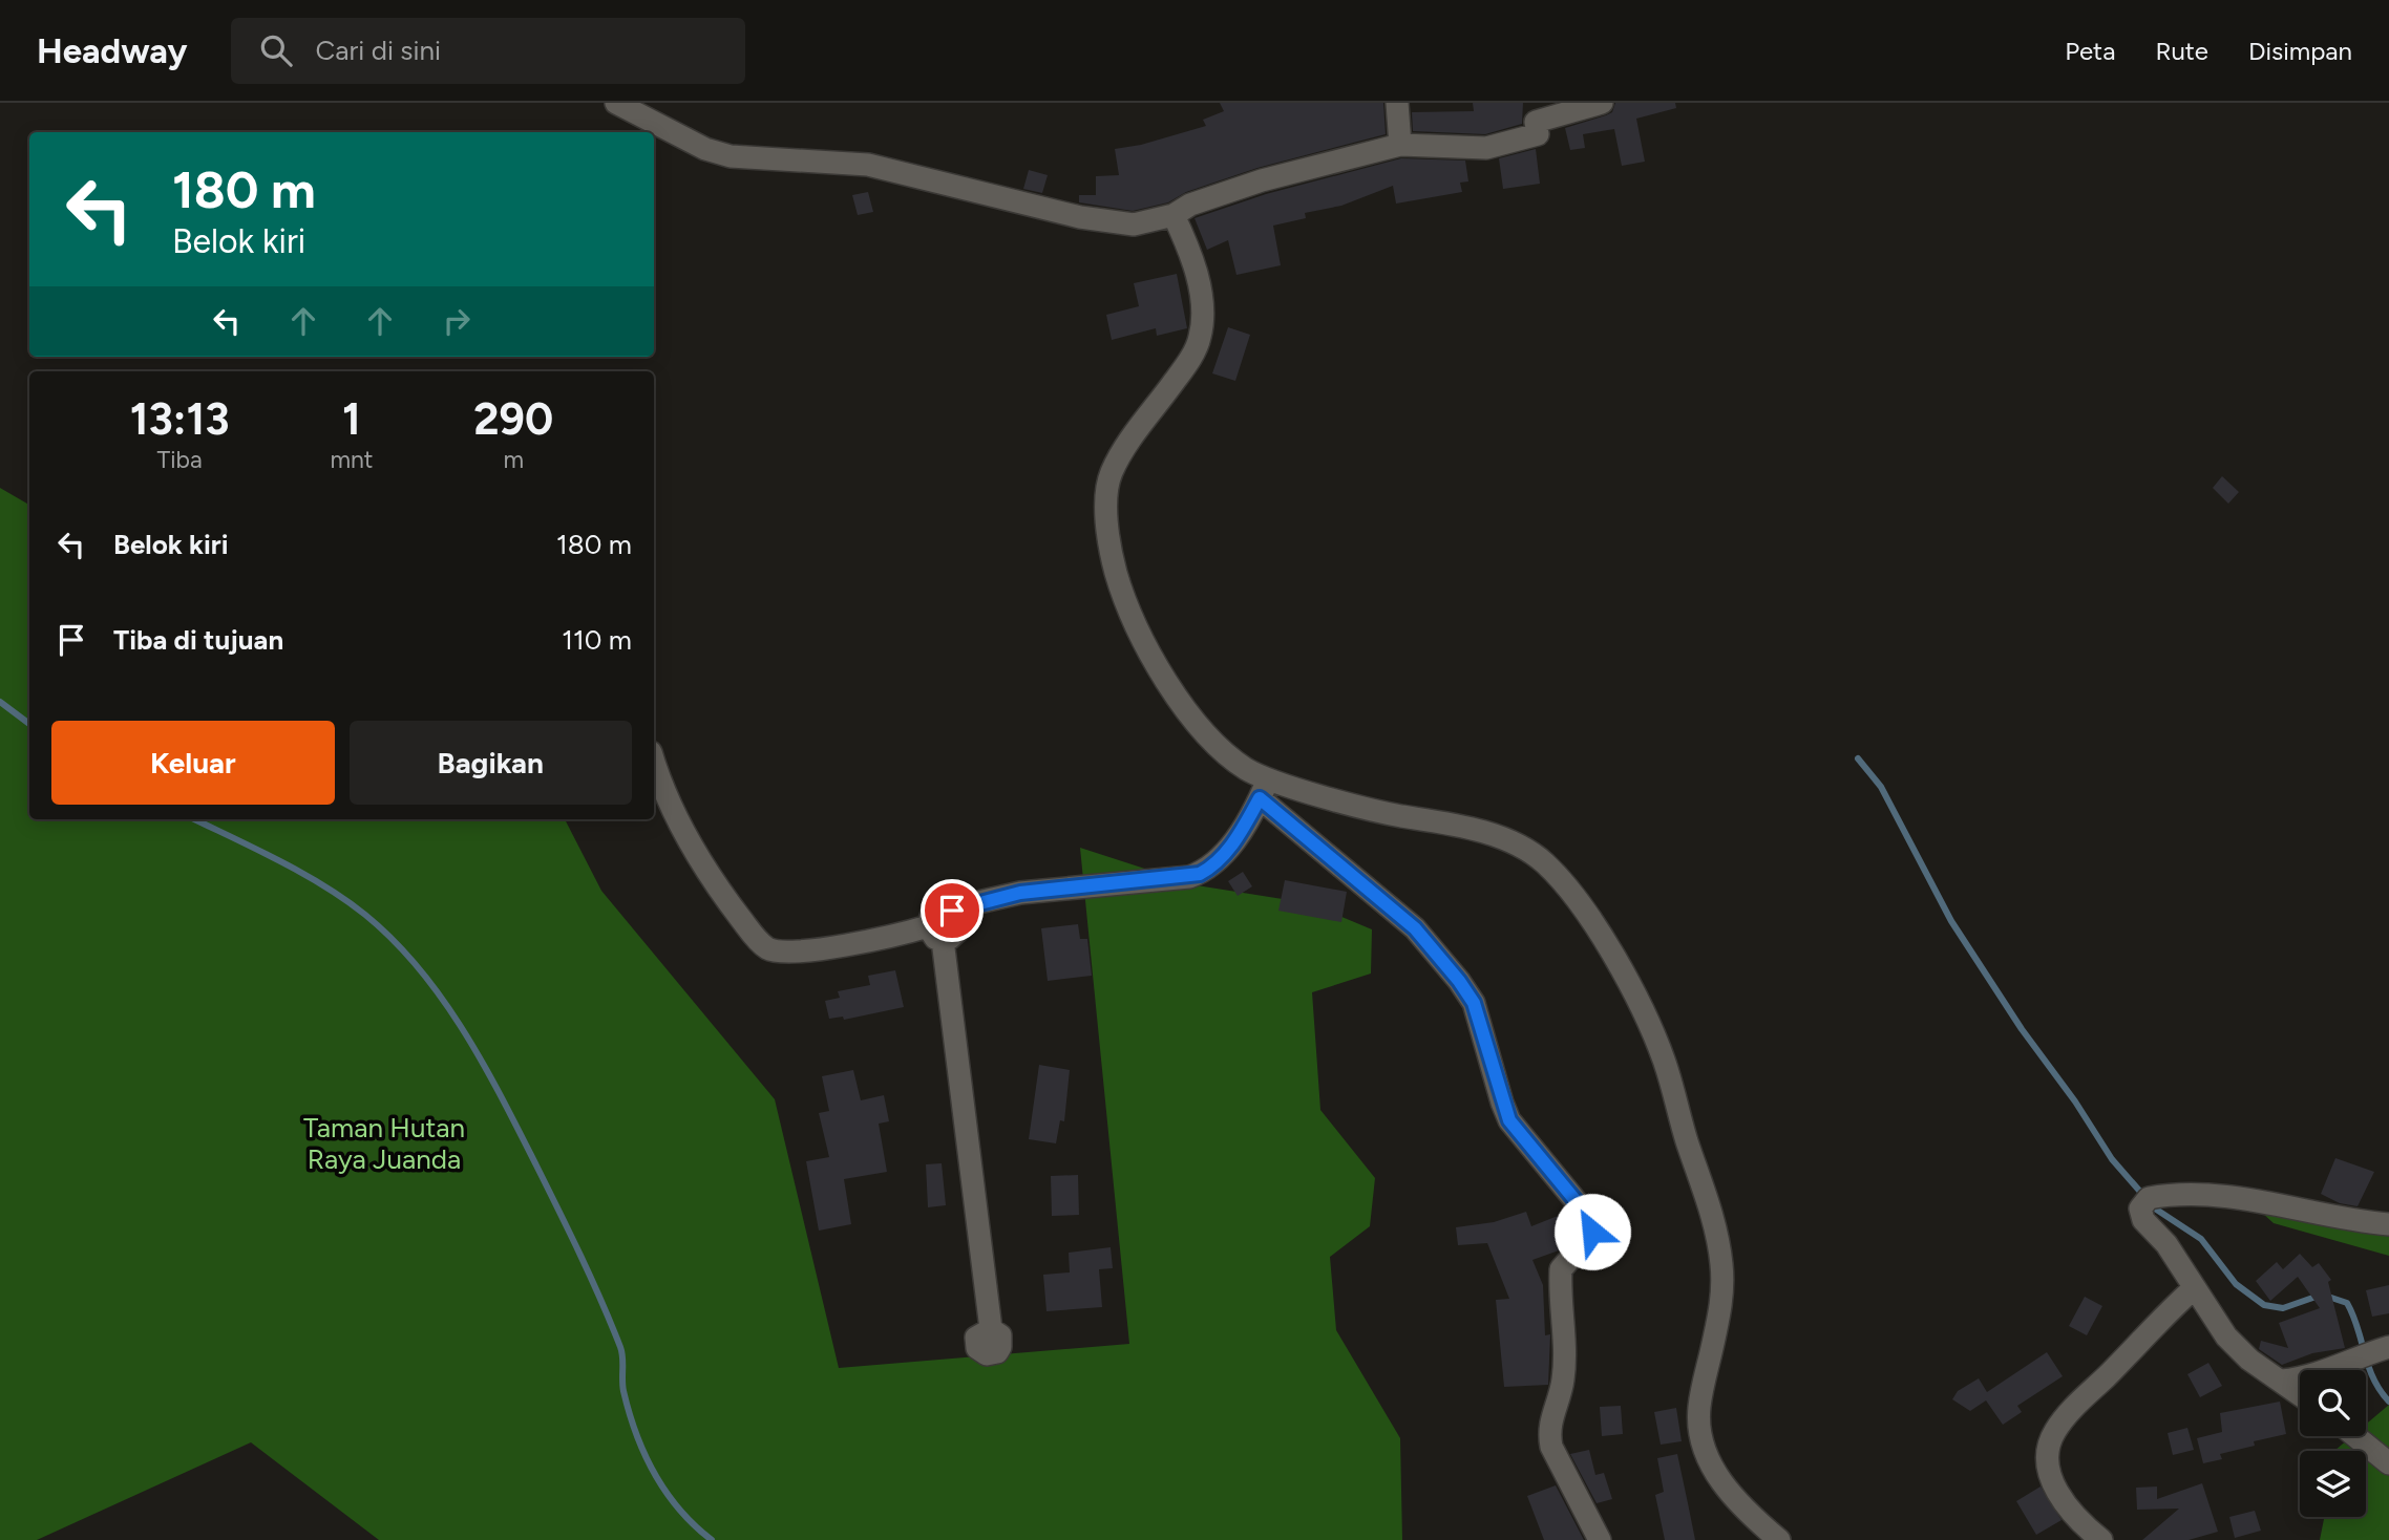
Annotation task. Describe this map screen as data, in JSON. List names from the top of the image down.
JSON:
{
  "parks": ["Taman Hutan Raya Juanda"],
  "page": {
    "header": "Headway",
    "search": "Cari di sini",
    "nav": ["Peta", "Rute", "Disimpan"],
    "turn": ["180 m", "Belok kiri"],
    "eta": [
      "13:13",
      "Tiba",
      "1",
      "mnt",
      "290",
      "m"
    ],
    "list": [
      {
        "name": "Belok kiri",
        "value": "180 m"
      },
      {
        "name": "Tiba di tujuan",
        "value": "110 m"
      }
    ],
    "buttons": ["Keluar", "Bagikan"]
  }
}
